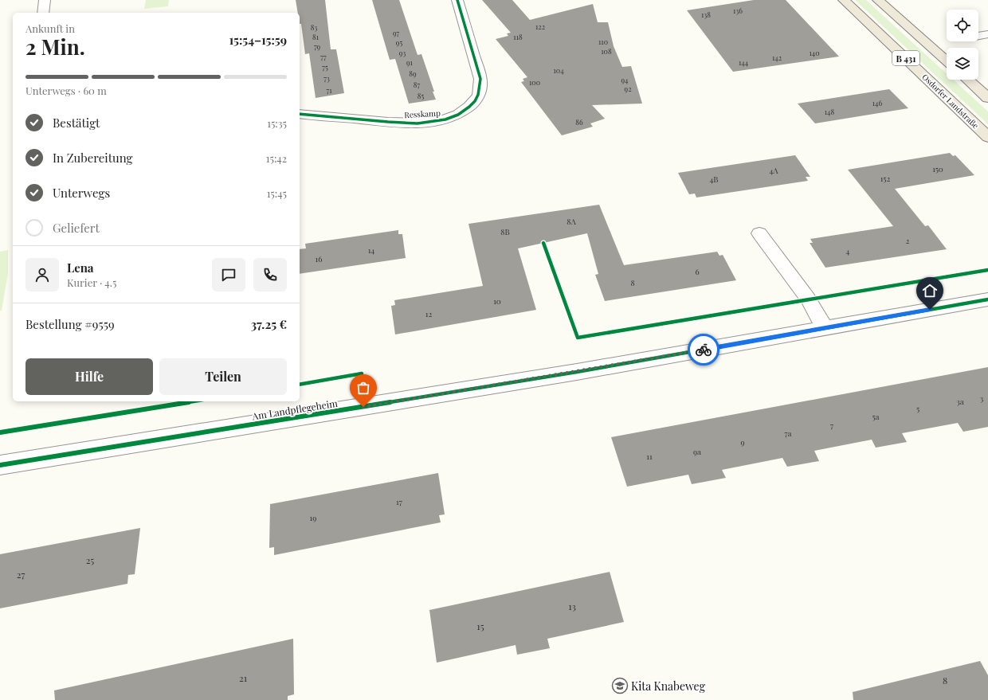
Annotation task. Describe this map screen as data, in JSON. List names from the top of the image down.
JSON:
{
  "streets": {
    "main road": ["B 431", "Osdorfer Landstraße"],
    "street": ["Resskamp", "Am Landpflegeheim"]
  },
  "places": {
    "school or university": ["Kita Knabeweg"]
  },
  "house_numbers": [
    "136",
    "138",
    "122",
    "83",
    "97",
    "81",
    "118",
    "110",
    "95",
    "79",
    "108",
    "93",
    "140",
    "77",
    "142",
    "91",
    "144",
    "75",
    "104",
    "89",
    "73",
    "94",
    "100",
    "87",
    "92",
    "71",
    "85",
    "146",
    "148",
    "86",
    "150",
    "4A",
    "152",
    "4B",
    "8A",
    "8B",
    "2",
    "14",
    "4",
    "16",
    "6",
    "8",
    "10",
    "12",
    "3",
    "3a",
    "5",
    "5a",
    "7",
    "7a",
    "9",
    "9a",
    "11",
    "17",
    "19",
    "25",
    "27",
    "13",
    "15",
    "21",
    "8"
  ],
  "page": {
    "heading": ["2 Min.", "Ankunft in", "15:54–15:59"],
    "panel": [
      "Lena",
      "Kurier · 4.5",
      "Bestellung #9559",
      "37.25 €"
    ],
    "bar": "Unterwegs · 60 m",
    "list": [
      ["Bestätigt", "15:35"],
      ["In Zubereitung", "15:42"],
      ["Unterwegs", "15:45"],
      "Geliefert"
    ],
    "buttons": ["Hilfe", "Teilen"]
  }
}
